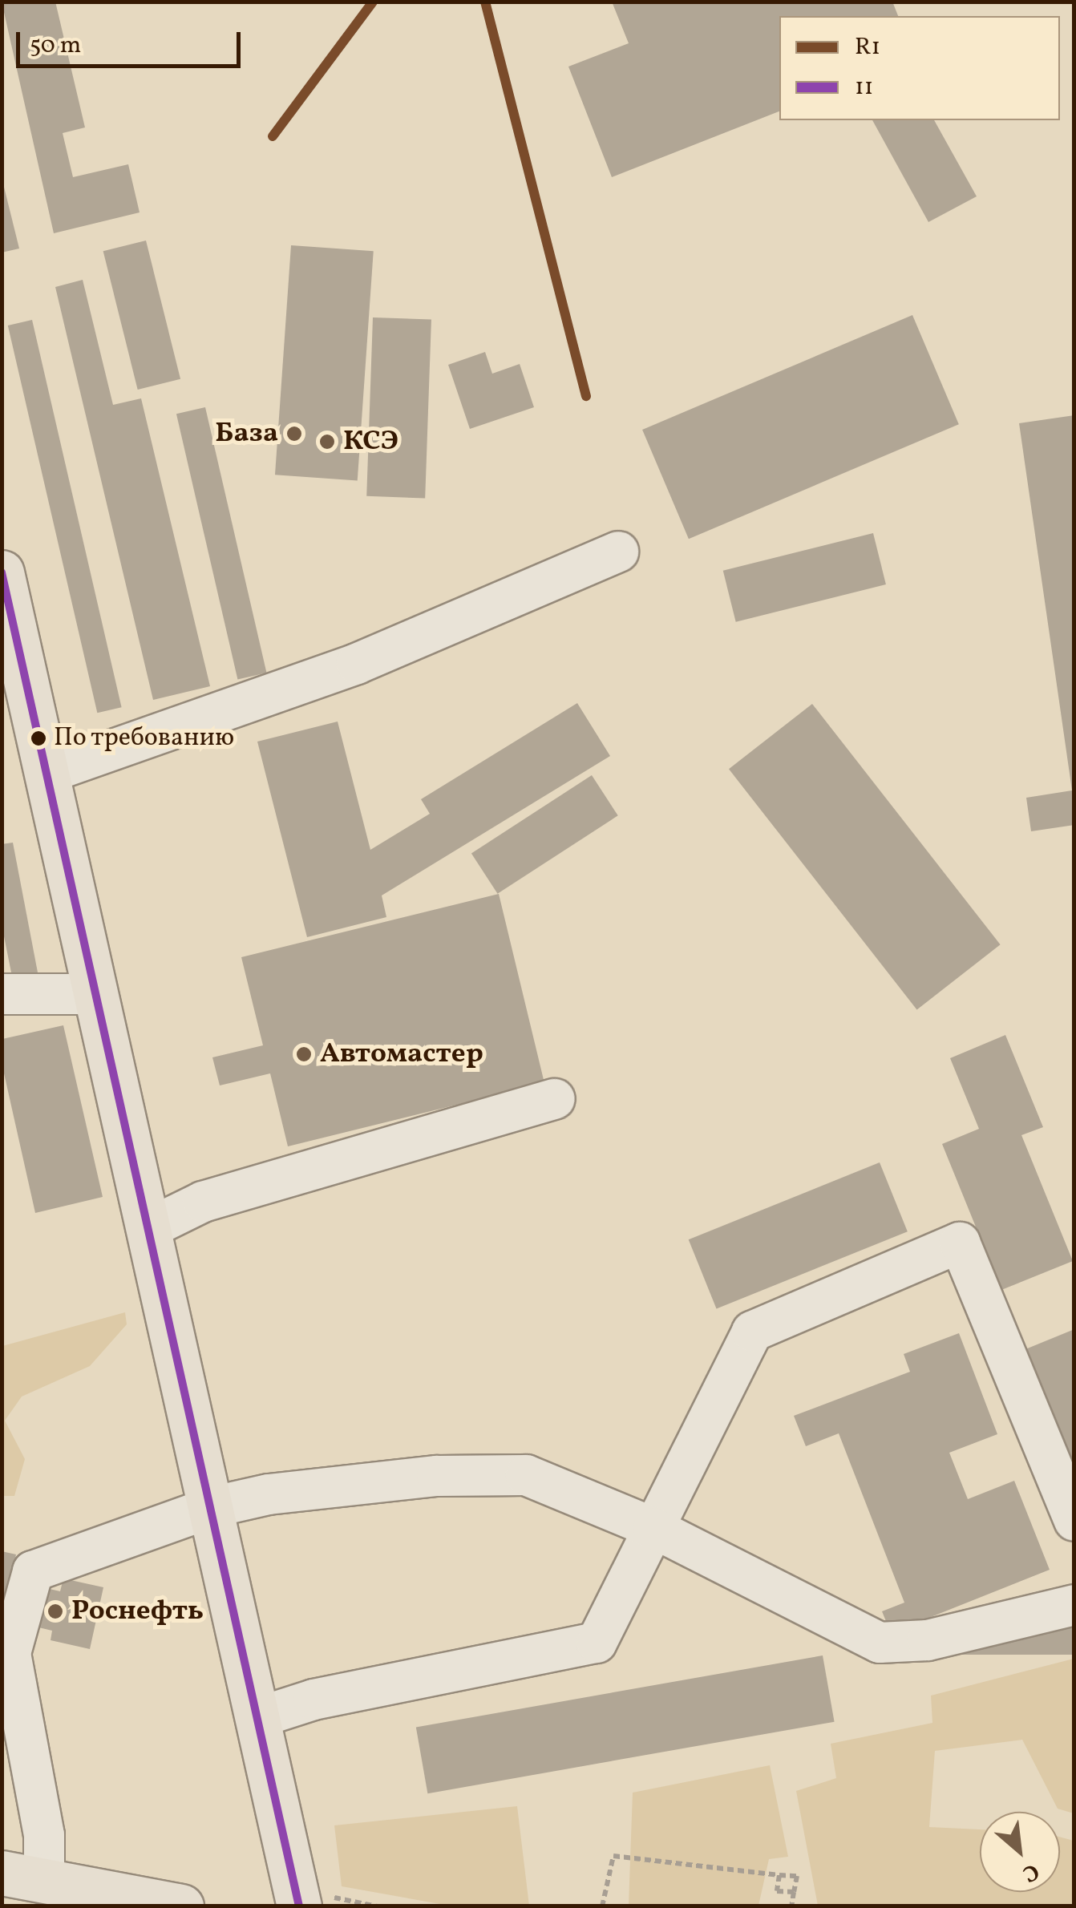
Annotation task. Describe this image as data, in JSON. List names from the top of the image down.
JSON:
{
  "places": [
    "База",
    "КСЭ",
    "По требованию",
    "Автомастер",
    "Роснефть"
  ],
  "lines": ["transit line R1", "transit line 11"],
  "legend": ["R1", "11"],
  "scale_bar": "50 m",
  "north": "bottom right"
}
